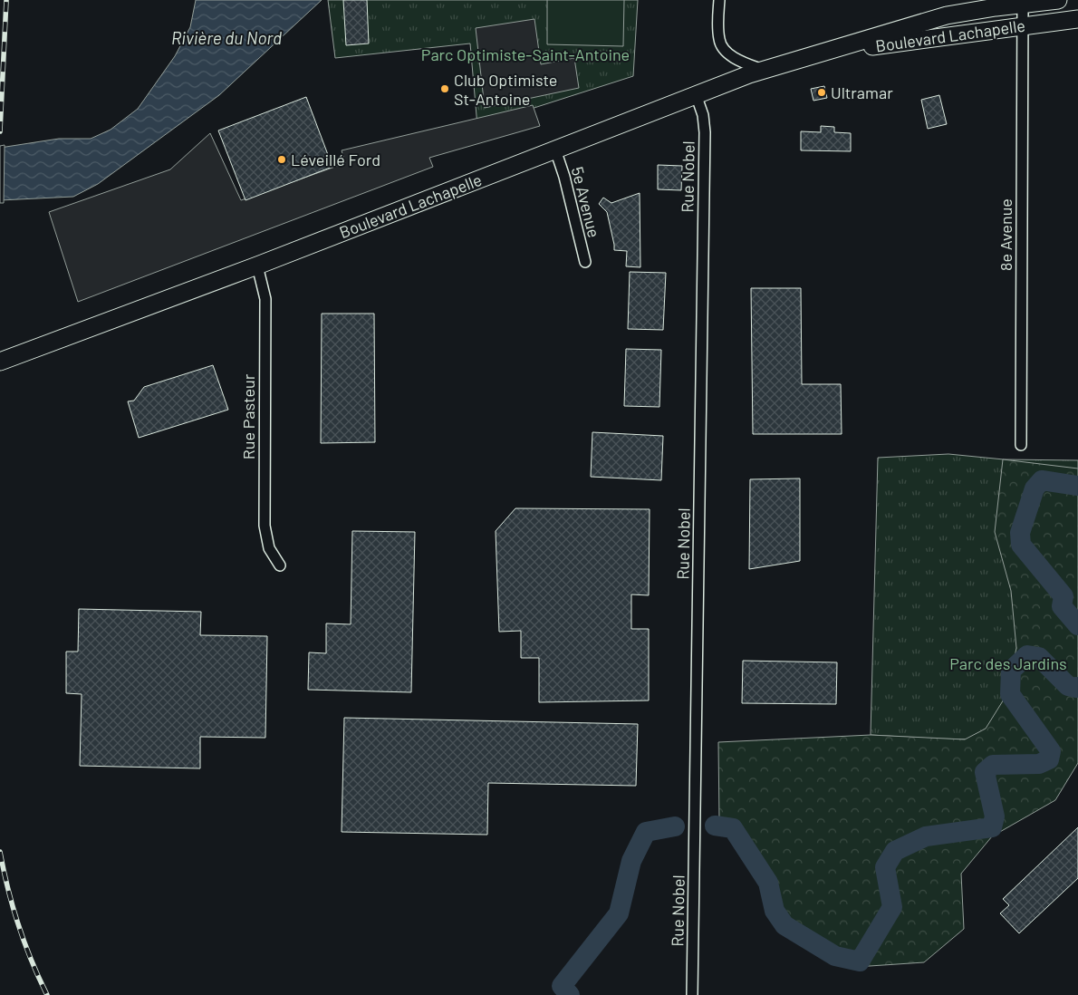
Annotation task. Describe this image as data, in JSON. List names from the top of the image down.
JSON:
{
  "streets": {
    "main road": ["Boulevard Lachapelle"],
    "street": [
      "Rue Nobel",
      "5e Avenue",
      "8e Avenue",
      "Rue Pasteur"
    ]
  },
  "crossings": [
    ["Boulevard Lachapelle", "Rue Nobel"],
    ["Boulevard Lachapelle", "5e Avenue"],
    ["Boulevard Lachapelle", "8e Avenue"],
    ["Boulevard Lachapelle", "Rue Pasteur"]
  ],
  "water": ["Rivière du Nord"],
  "parks": ["Parc Optimiste-Saint-Antoine", "Parc des Jardins"],
  "places": ["Club Optimiste St-Antoine", "Ultramar", "Léveillé Ford"]
}
